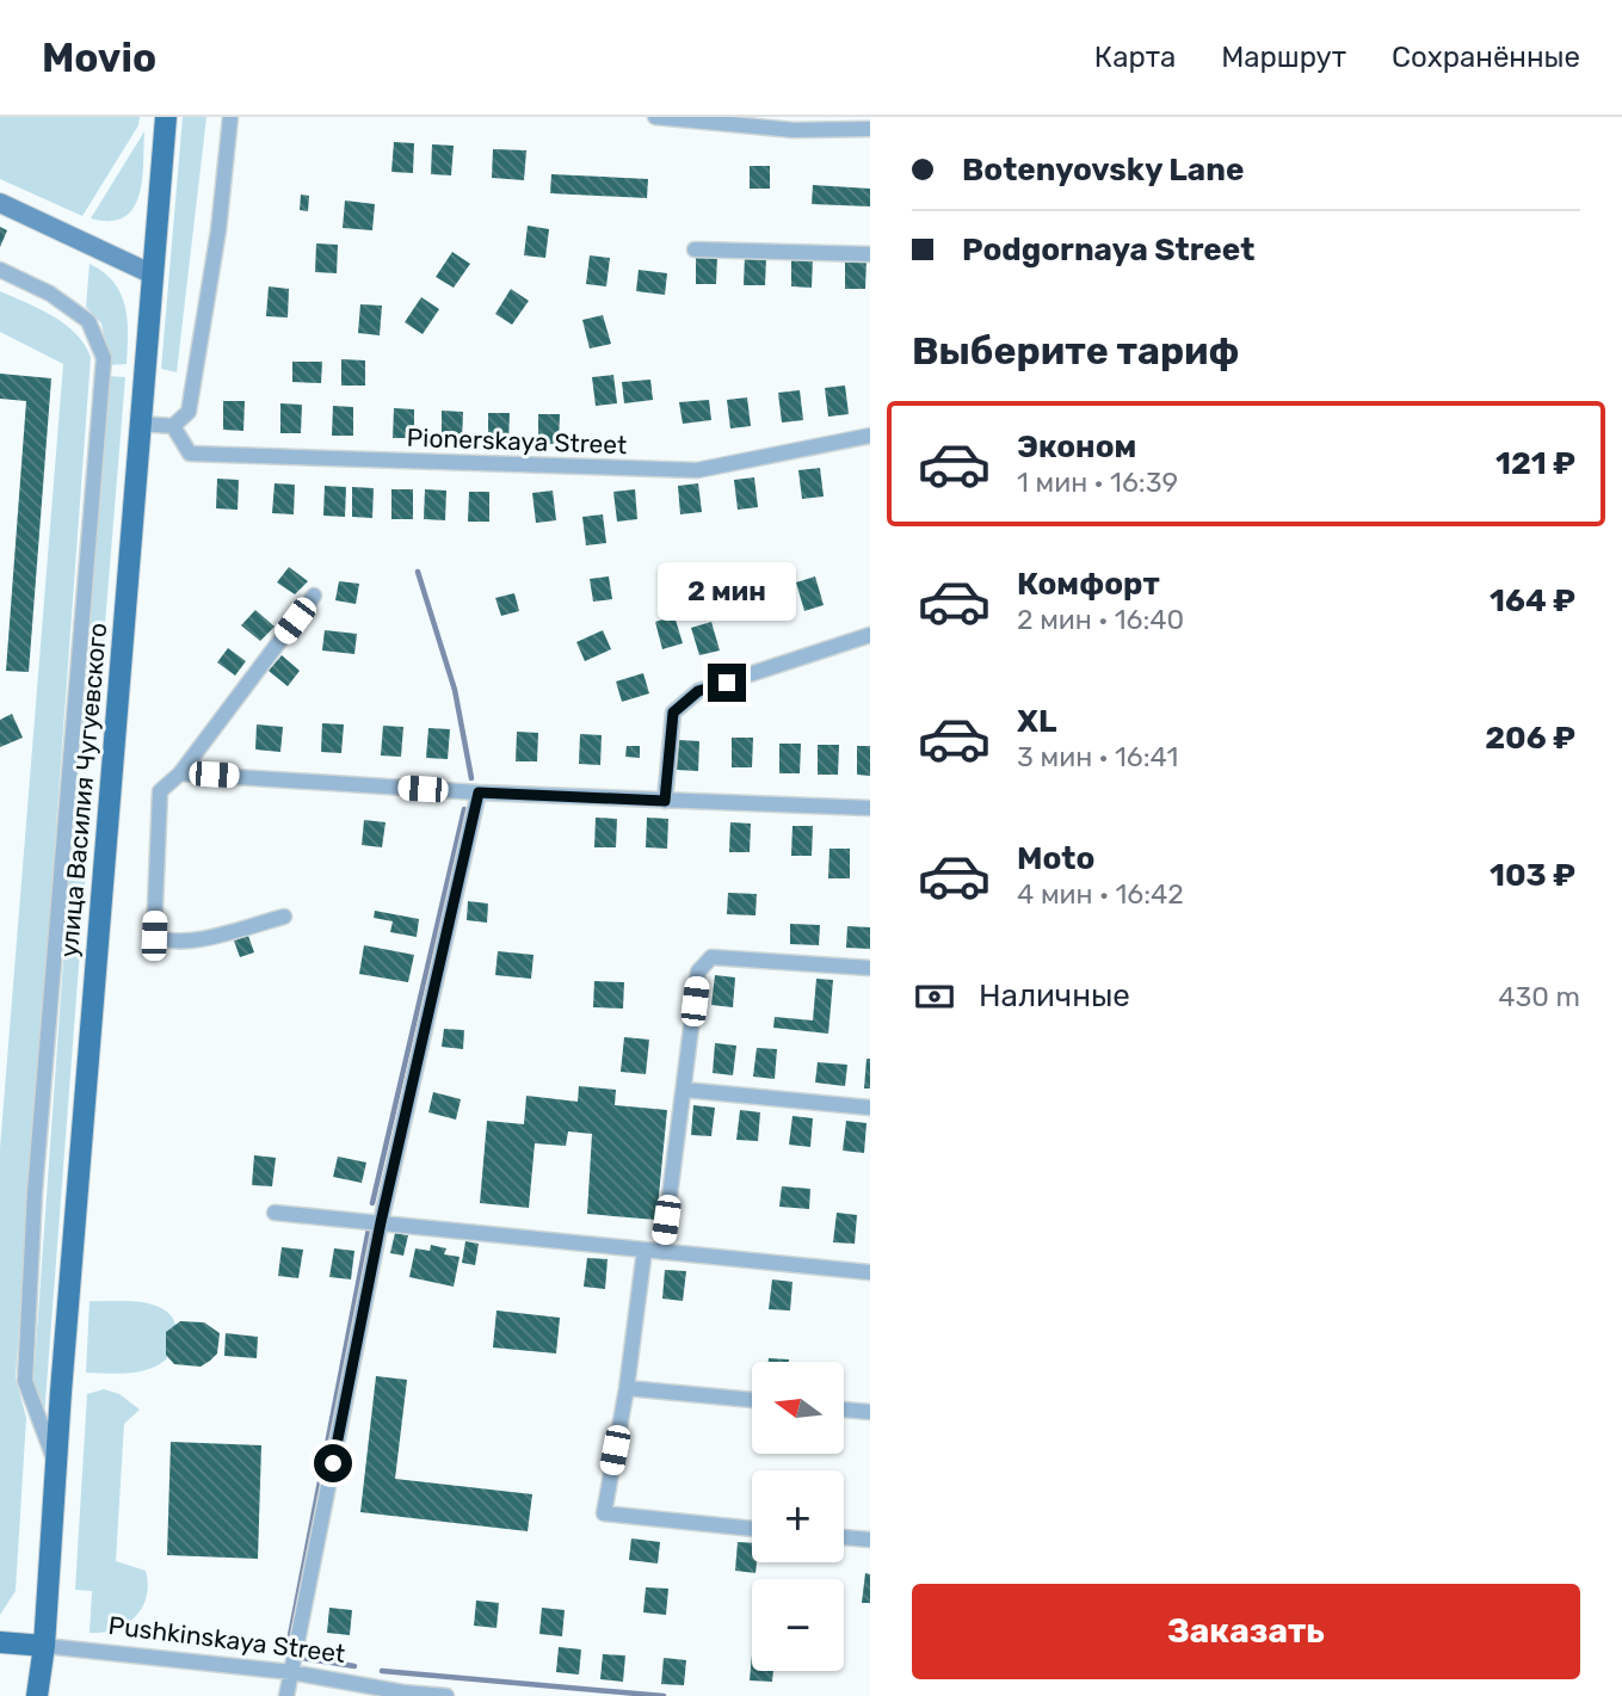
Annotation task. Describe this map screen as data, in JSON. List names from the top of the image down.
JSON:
{
  "streets": {
    "main road": ["улица Василия Чугуевского", "Pushkinskaya Street"],
    "street": ["Pionerskaya Street"]
  },
  "crossings": [
    ["улица Василия Чугуевского", "Pushkinskaya Street"]
  ],
  "north": "left",
  "page": {
    "header": "Movio",
    "nav": ["Карта", "Маршрут", "Сохранённые"],
    "banner": ["Botenyovsky Lane", "Podgornaya Street"],
    "heading": "Выберите тариф",
    "list": [
      {
        "name": "Эконом",
        "note": "1 мин · 16:39",
        "value": "121 ₽"
      },
      {
        "name": "Комфорт",
        "note": "2 мин · 16:40",
        "value": "164 ₽"
      },
      {
        "name": "XL",
        "note": "3 мин · 16:41",
        "value": "206 ₽"
      },
      {
        "name": "Moto",
        "note": "4 мин · 16:42",
        "value": "103 ₽"
      }
    ],
    "bubble": "2 мин",
    "pay": ["Наличные", "430 m"],
    "map_buttons": ["+", "−"],
    "buttons": "Заказать"
  }
}
